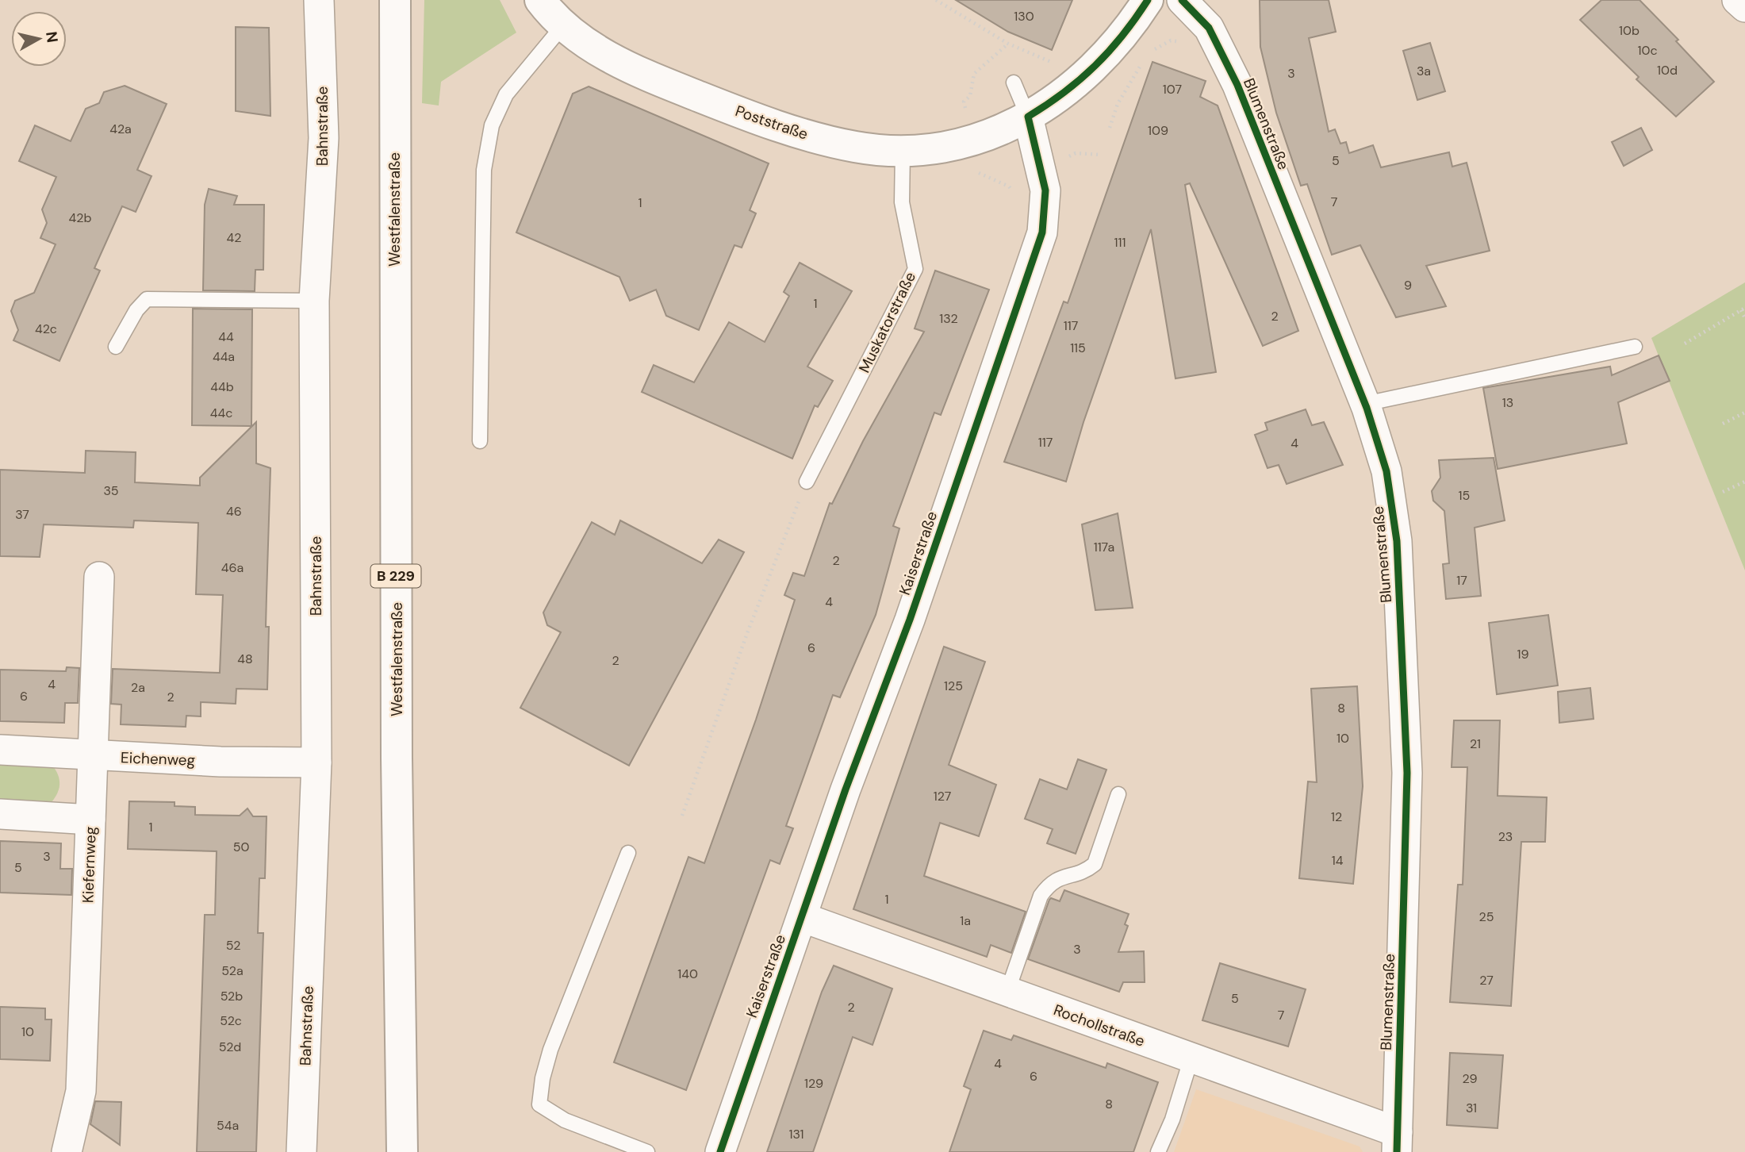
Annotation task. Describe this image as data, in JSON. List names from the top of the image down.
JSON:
{
  "streets": {
    "main road": ["Poststraße", "Westfalenstraße", "B 229"],
    "street": [
      "Blumenstraße",
      "Bahnstraße",
      "Kaiserstraße",
      "Eichenweg",
      "Kiefernweg",
      "Rochollstraße"
    ],
    "lane": ["Muskatorstraße"]
  },
  "crossings": [
    ["Poststraße", "Muskatorstraße"],
    ["Poststraße", "Kaiserstraße"],
    ["Blumenstraße", "Rochollstraße"],
    ["Bahnstraße", "Eichenweg"],
    ["Kaiserstraße", "Rochollstraße"],
    ["Eichenweg", "Kiefernweg"]
  ],
  "house_numbers": [
    "130",
    "10b",
    "10c",
    "10d",
    "3a",
    "3",
    "107",
    "42a",
    "109",
    "5",
    "7",
    "1",
    "42b",
    "42",
    "111",
    "9",
    "1",
    "2",
    "132",
    "117",
    "42c",
    "44",
    "115",
    "44a",
    "44b",
    "13",
    "44c",
    "117",
    "4",
    "35",
    "15",
    "46",
    "37",
    "117a",
    "2",
    "46a",
    "17",
    "4",
    "6",
    "19",
    "48",
    "2",
    "4",
    "125",
    "2a",
    "6",
    "2",
    "8",
    "10",
    "21",
    "127",
    "12",
    "1",
    "23",
    "50",
    "3",
    "14",
    "5",
    "1",
    "25",
    "1a",
    "52",
    "3",
    "52a",
    "140",
    "27",
    "52b",
    "5",
    "2",
    "7",
    "52c",
    "10",
    "52d",
    "4",
    "6",
    "29",
    "129",
    "8",
    "31",
    "54a",
    "131"
  ],
  "north": "right"
}
